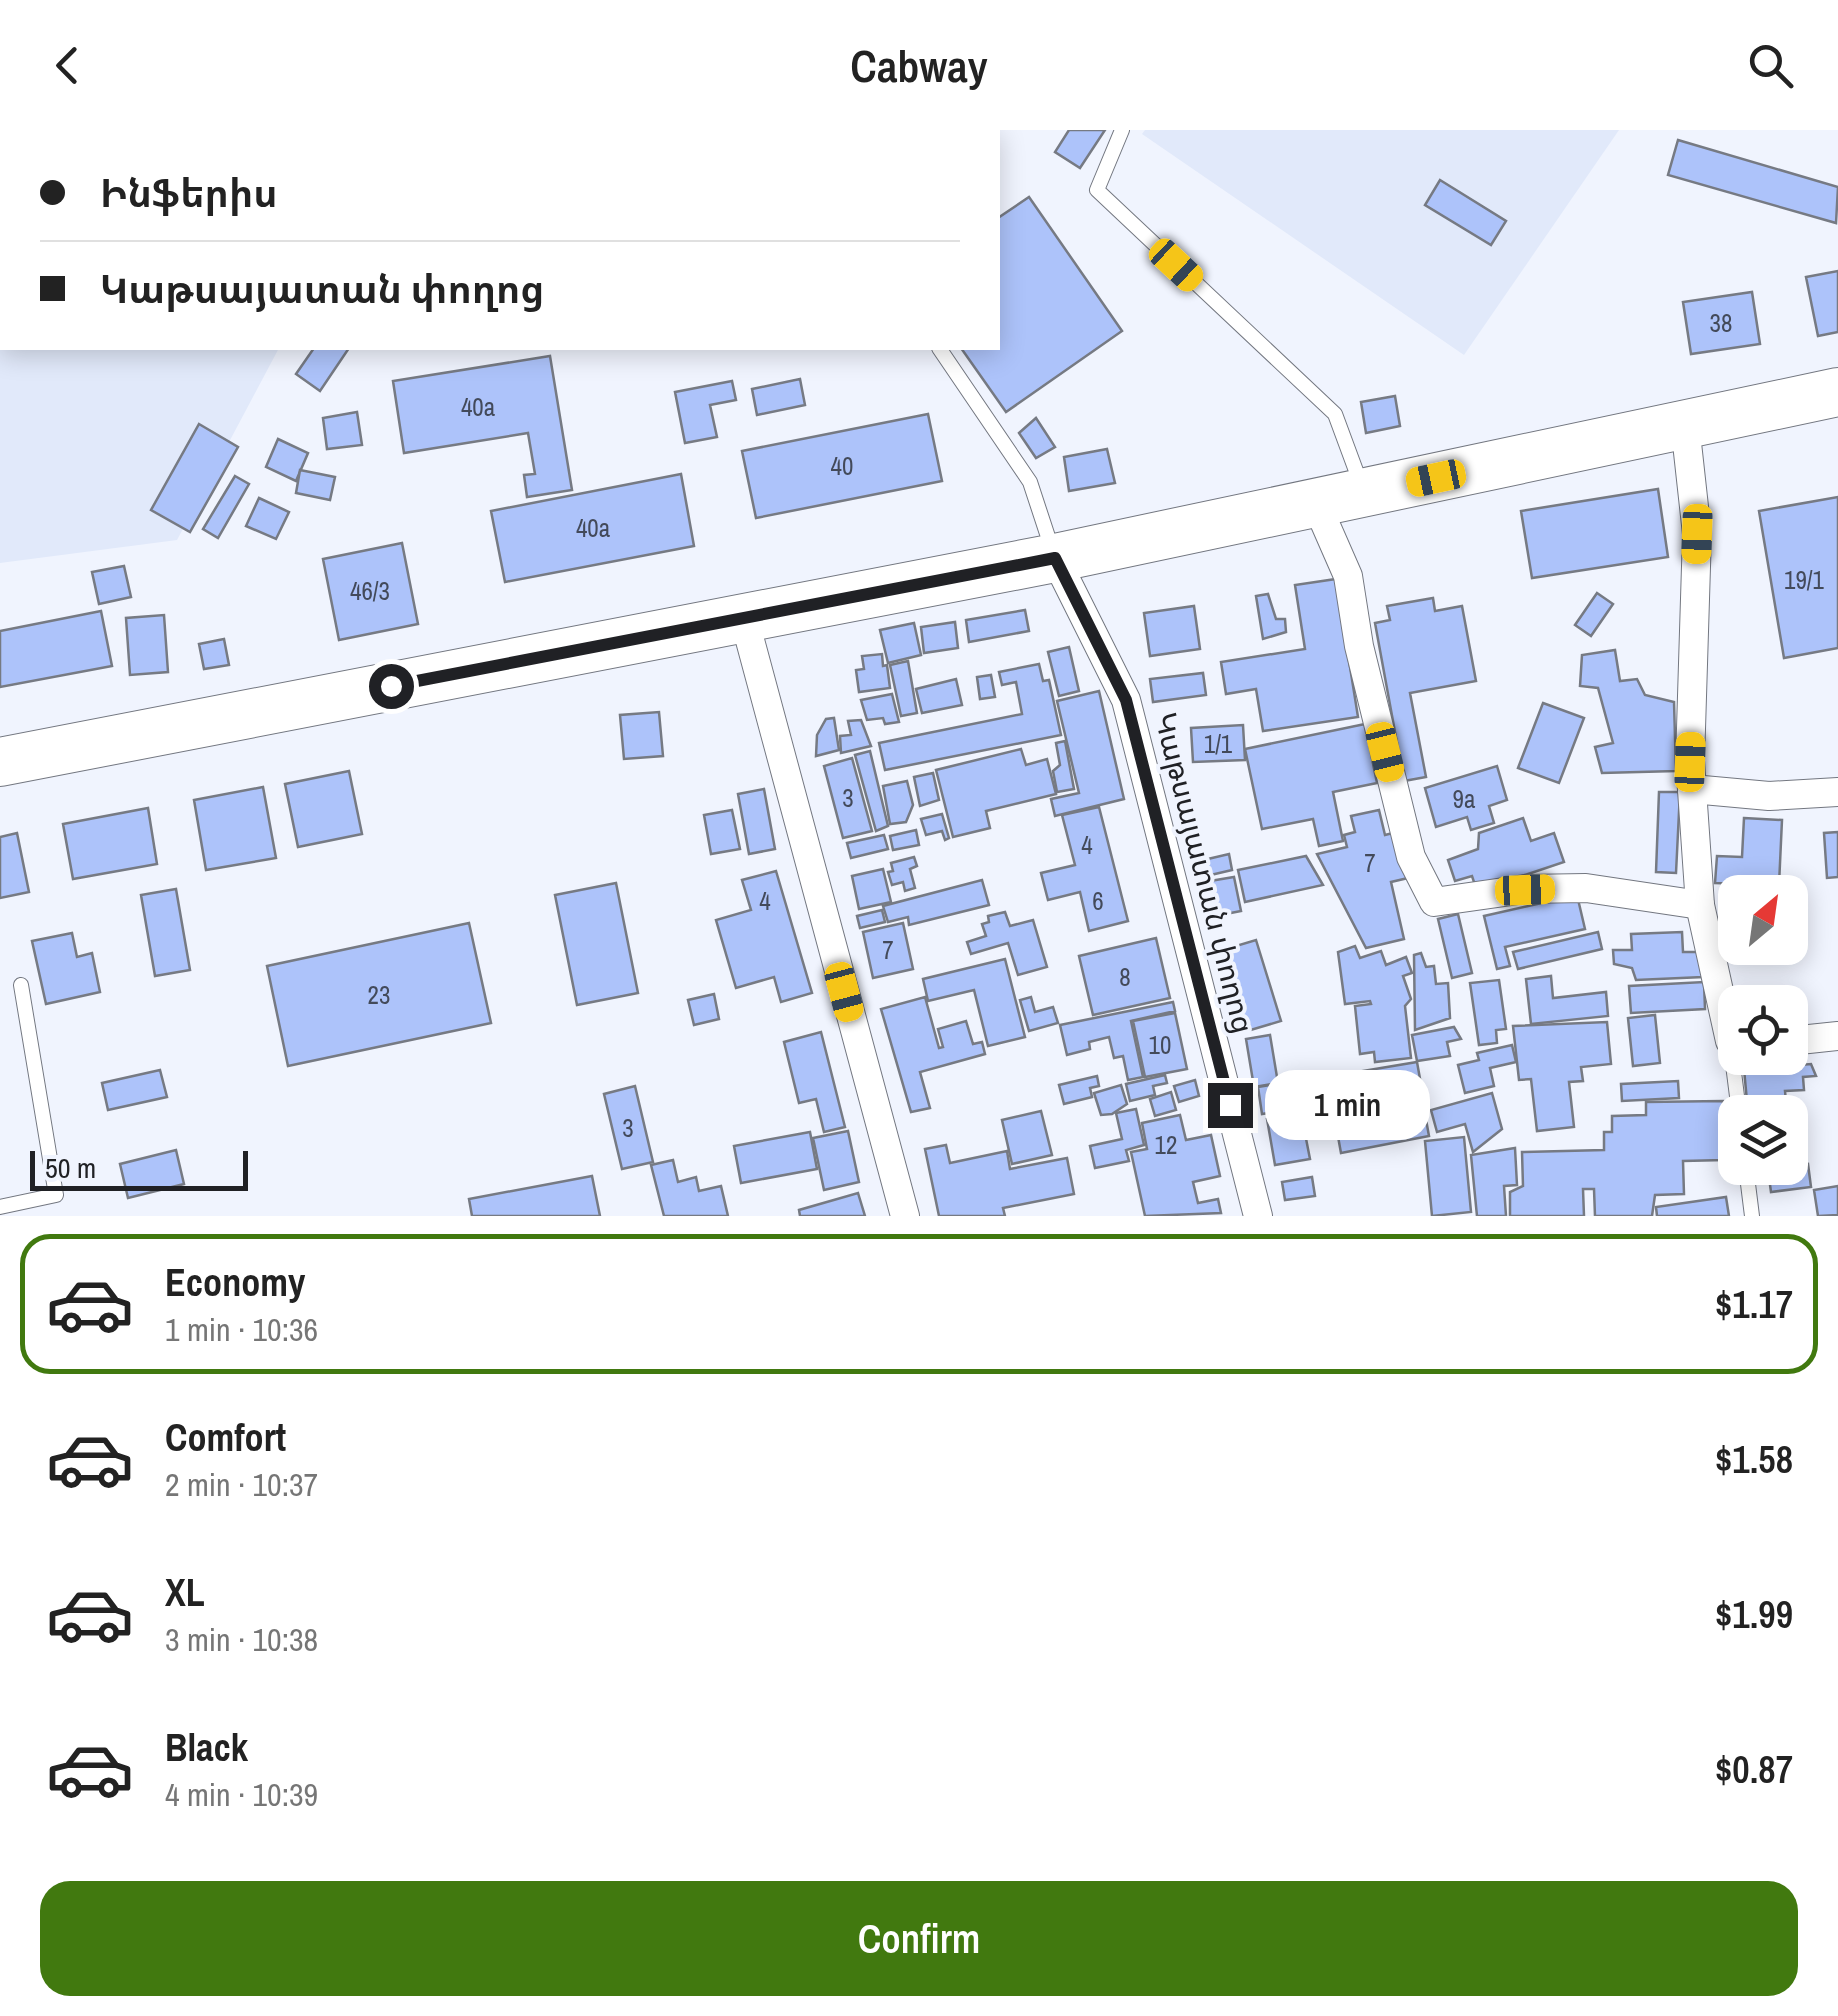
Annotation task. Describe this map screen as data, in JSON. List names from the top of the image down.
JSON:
{
  "streets": {
    "street": ["Կաթսայատան փողոց"]
  },
  "house_numbers": [
    "38",
    "40a",
    "40",
    "40a",
    "19/1",
    "46/3",
    "1/1",
    "3",
    "9a",
    "4",
    "7",
    "4",
    "6",
    "7",
    "8",
    "23",
    "10",
    "3",
    "12"
  ],
  "scale_bar": "50 m",
  "north": "top right",
  "page": {
    "header": "Cabway",
    "banner": ["Ինֆերիս", "Կաթսայատան փողոց"],
    "bubble": "1 min",
    "scale": "50 m",
    "list": [
      {
        "name": "Economy",
        "note": "1 min · 10:36",
        "value": "$1.17"
      },
      {
        "name": "Comfort",
        "note": "2 min · 10:37",
        "value": "$1.58"
      },
      {
        "name": "XL",
        "note": "3 min · 10:38",
        "value": "$1.99"
      },
      {
        "name": "Black",
        "note": "4 min · 10:39",
        "value": "$0.87"
      }
    ],
    "buttons": "Confirm"
  }
}
